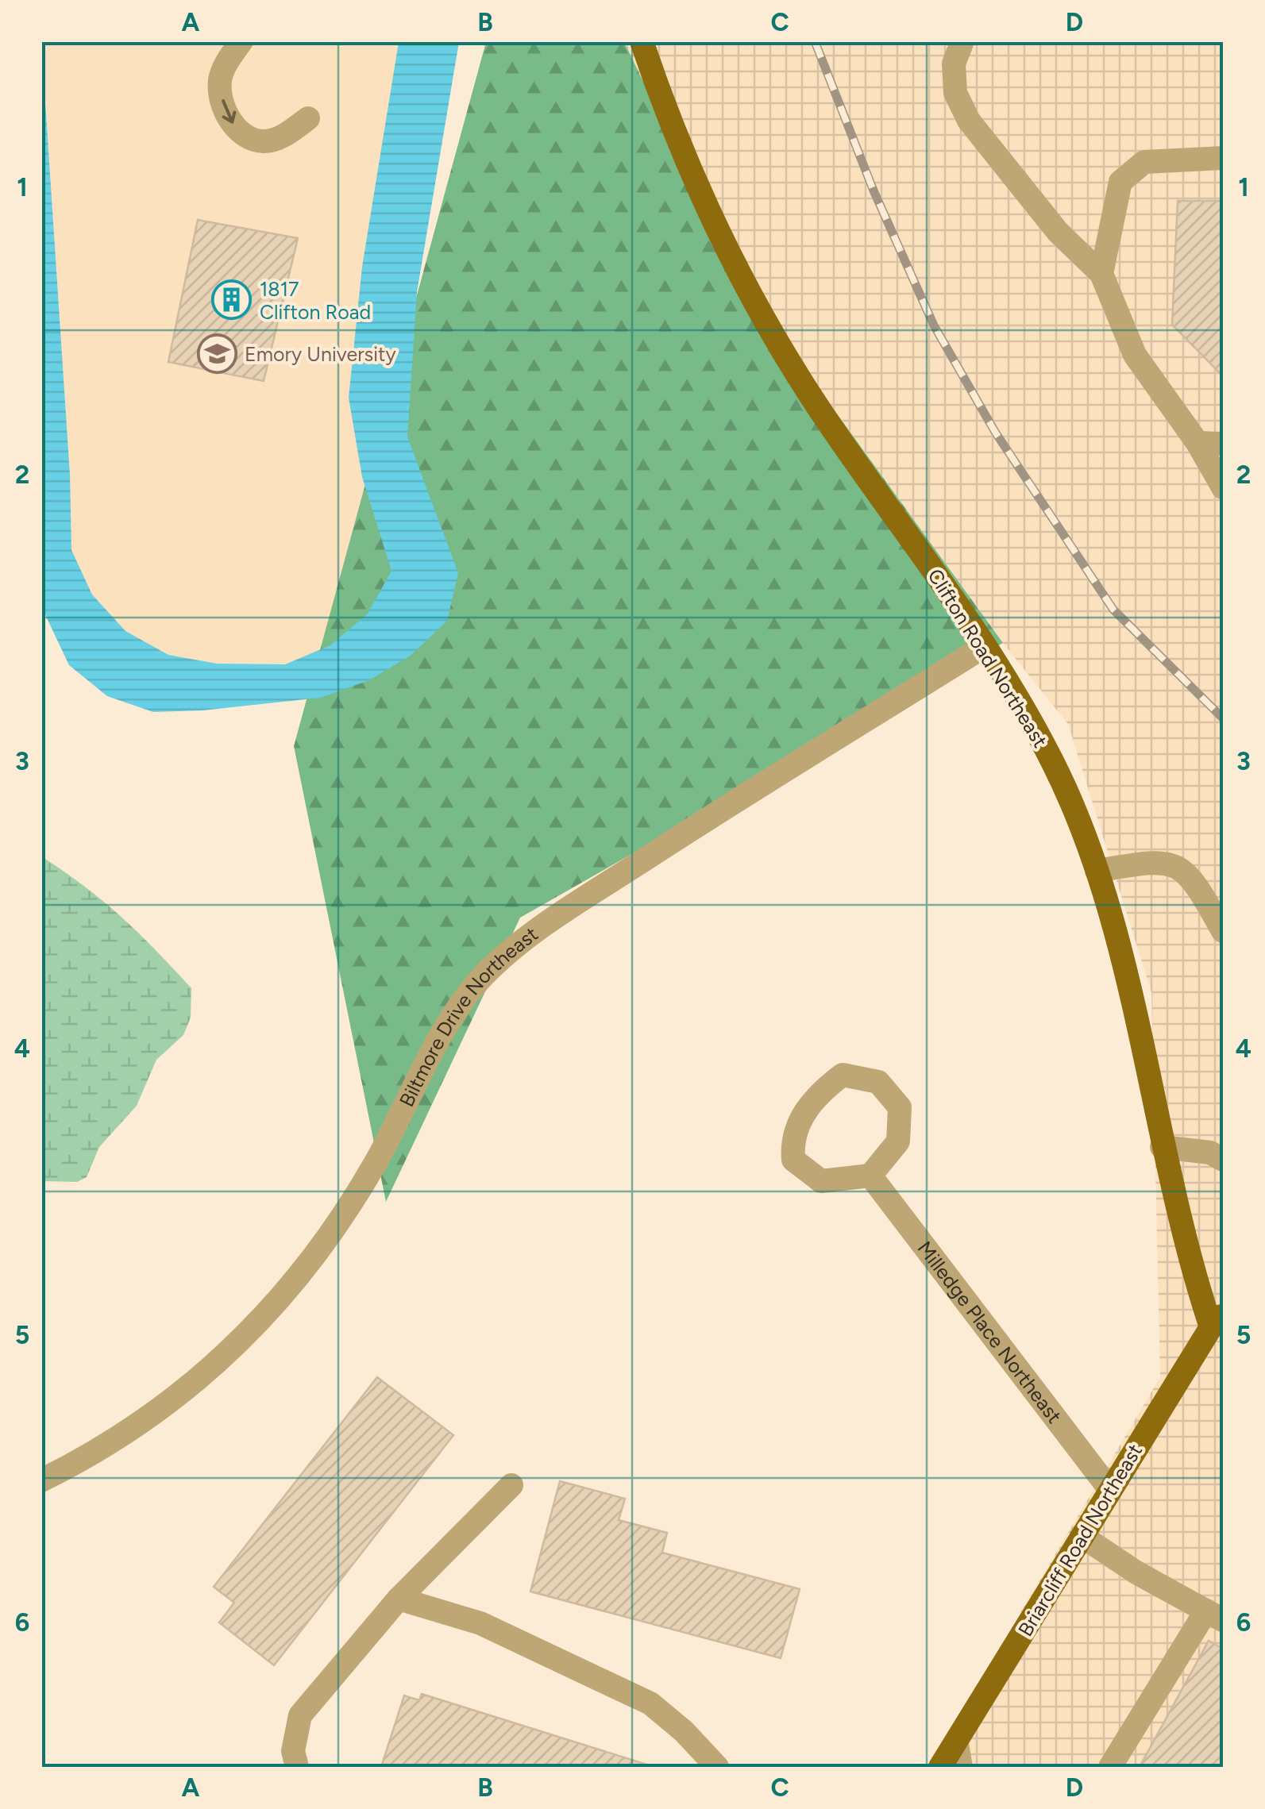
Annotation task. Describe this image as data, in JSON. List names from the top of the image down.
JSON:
{
  "streets": {
    "main road": ["Clifton Road Northeast", "Briarcliff Road Northeast"],
    "street": ["Biltmore Drive Northeast", "Milledge Place Northeast"]
  },
  "crossings": [
    ["Clifton Road Northeast", "Biltmore Drive Northeast"],
    ["Clifton Road Northeast", "Briarcliff Road Northeast"],
    ["Milledge Place Northeast", "Briarcliff Road Northeast"]
  ],
  "places": {
    "building": ["1817 Clifton Road"],
    "school or university": ["Emory University"]
  },
  "grid": {
    "columns": [
      "A",
      "B",
      "C",
      "D"
    ],
    "rows": [
      "1",
      "2",
      "3",
      "4",
      "5",
      "6"
    ]
  }
}
